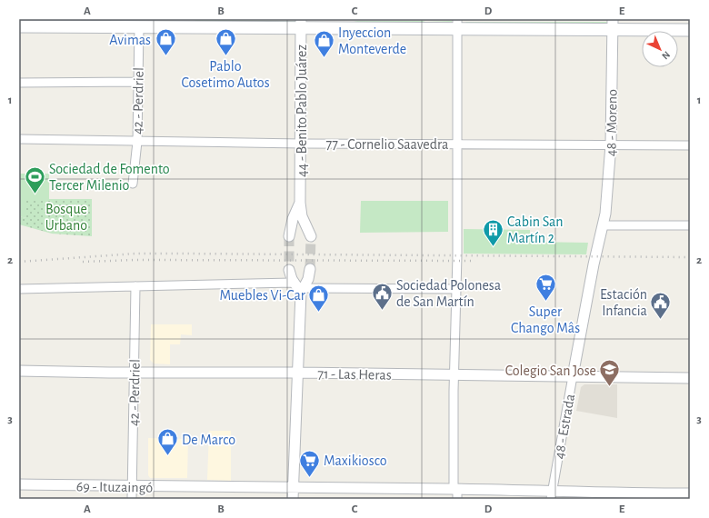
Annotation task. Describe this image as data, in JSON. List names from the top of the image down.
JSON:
{
  "streets": {
    "street": [
      "42 - Perdriel",
      "44 - Benito Pablo Juárez",
      "48 - Moreno",
      "77 - Cornelio Saavedra",
      "71 - Las Heras",
      "48 - Estrada",
      "69 - Ituzaingó"
    ]
  },
  "crossings": [
    ["42 - Perdriel", "77 - Cornelio Saavedra"],
    ["42 - Perdriel", "71 - Las Heras"],
    ["42 - Perdriel", "69 - Ituzaingó"],
    ["44 - Benito Pablo Juárez", "77 - Cornelio Saavedra"],
    ["48 - Moreno", "77 - Cornelio Saavedra"],
    ["48 - Moreno", "48 - Estrada"],
    ["71 - Las Heras", "48 - Estrada"],
    ["48 - Estrada", "69 - Ituzaingó"]
  ],
  "parks": ["Bosque Urbano"],
  "places": {
    "shop": [
      "Pablo Cosetimo Autos",
      "Avimas",
      "Inyeccion Monteverde",
      "Muebles Vi-Car",
      "De Marco"
    ],
    "sports": ["Sociedad de Fomento Tercer Milenio"],
    "building": ["Cabin San Martín 2"],
    "supermarket": ["Super Chango Mâs", "Maxikiosco"],
    "public building": ["Sociedad Polonesa de San Martín", "Estación Infancia"],
    "school or university": ["Colegio San Jose"]
  },
  "north": "bottom right",
  "grid": {
    "columns": [
      "A",
      "B",
      "C",
      "D",
      "E"
    ],
    "rows": ["1", "2", "3"]
  }
}
